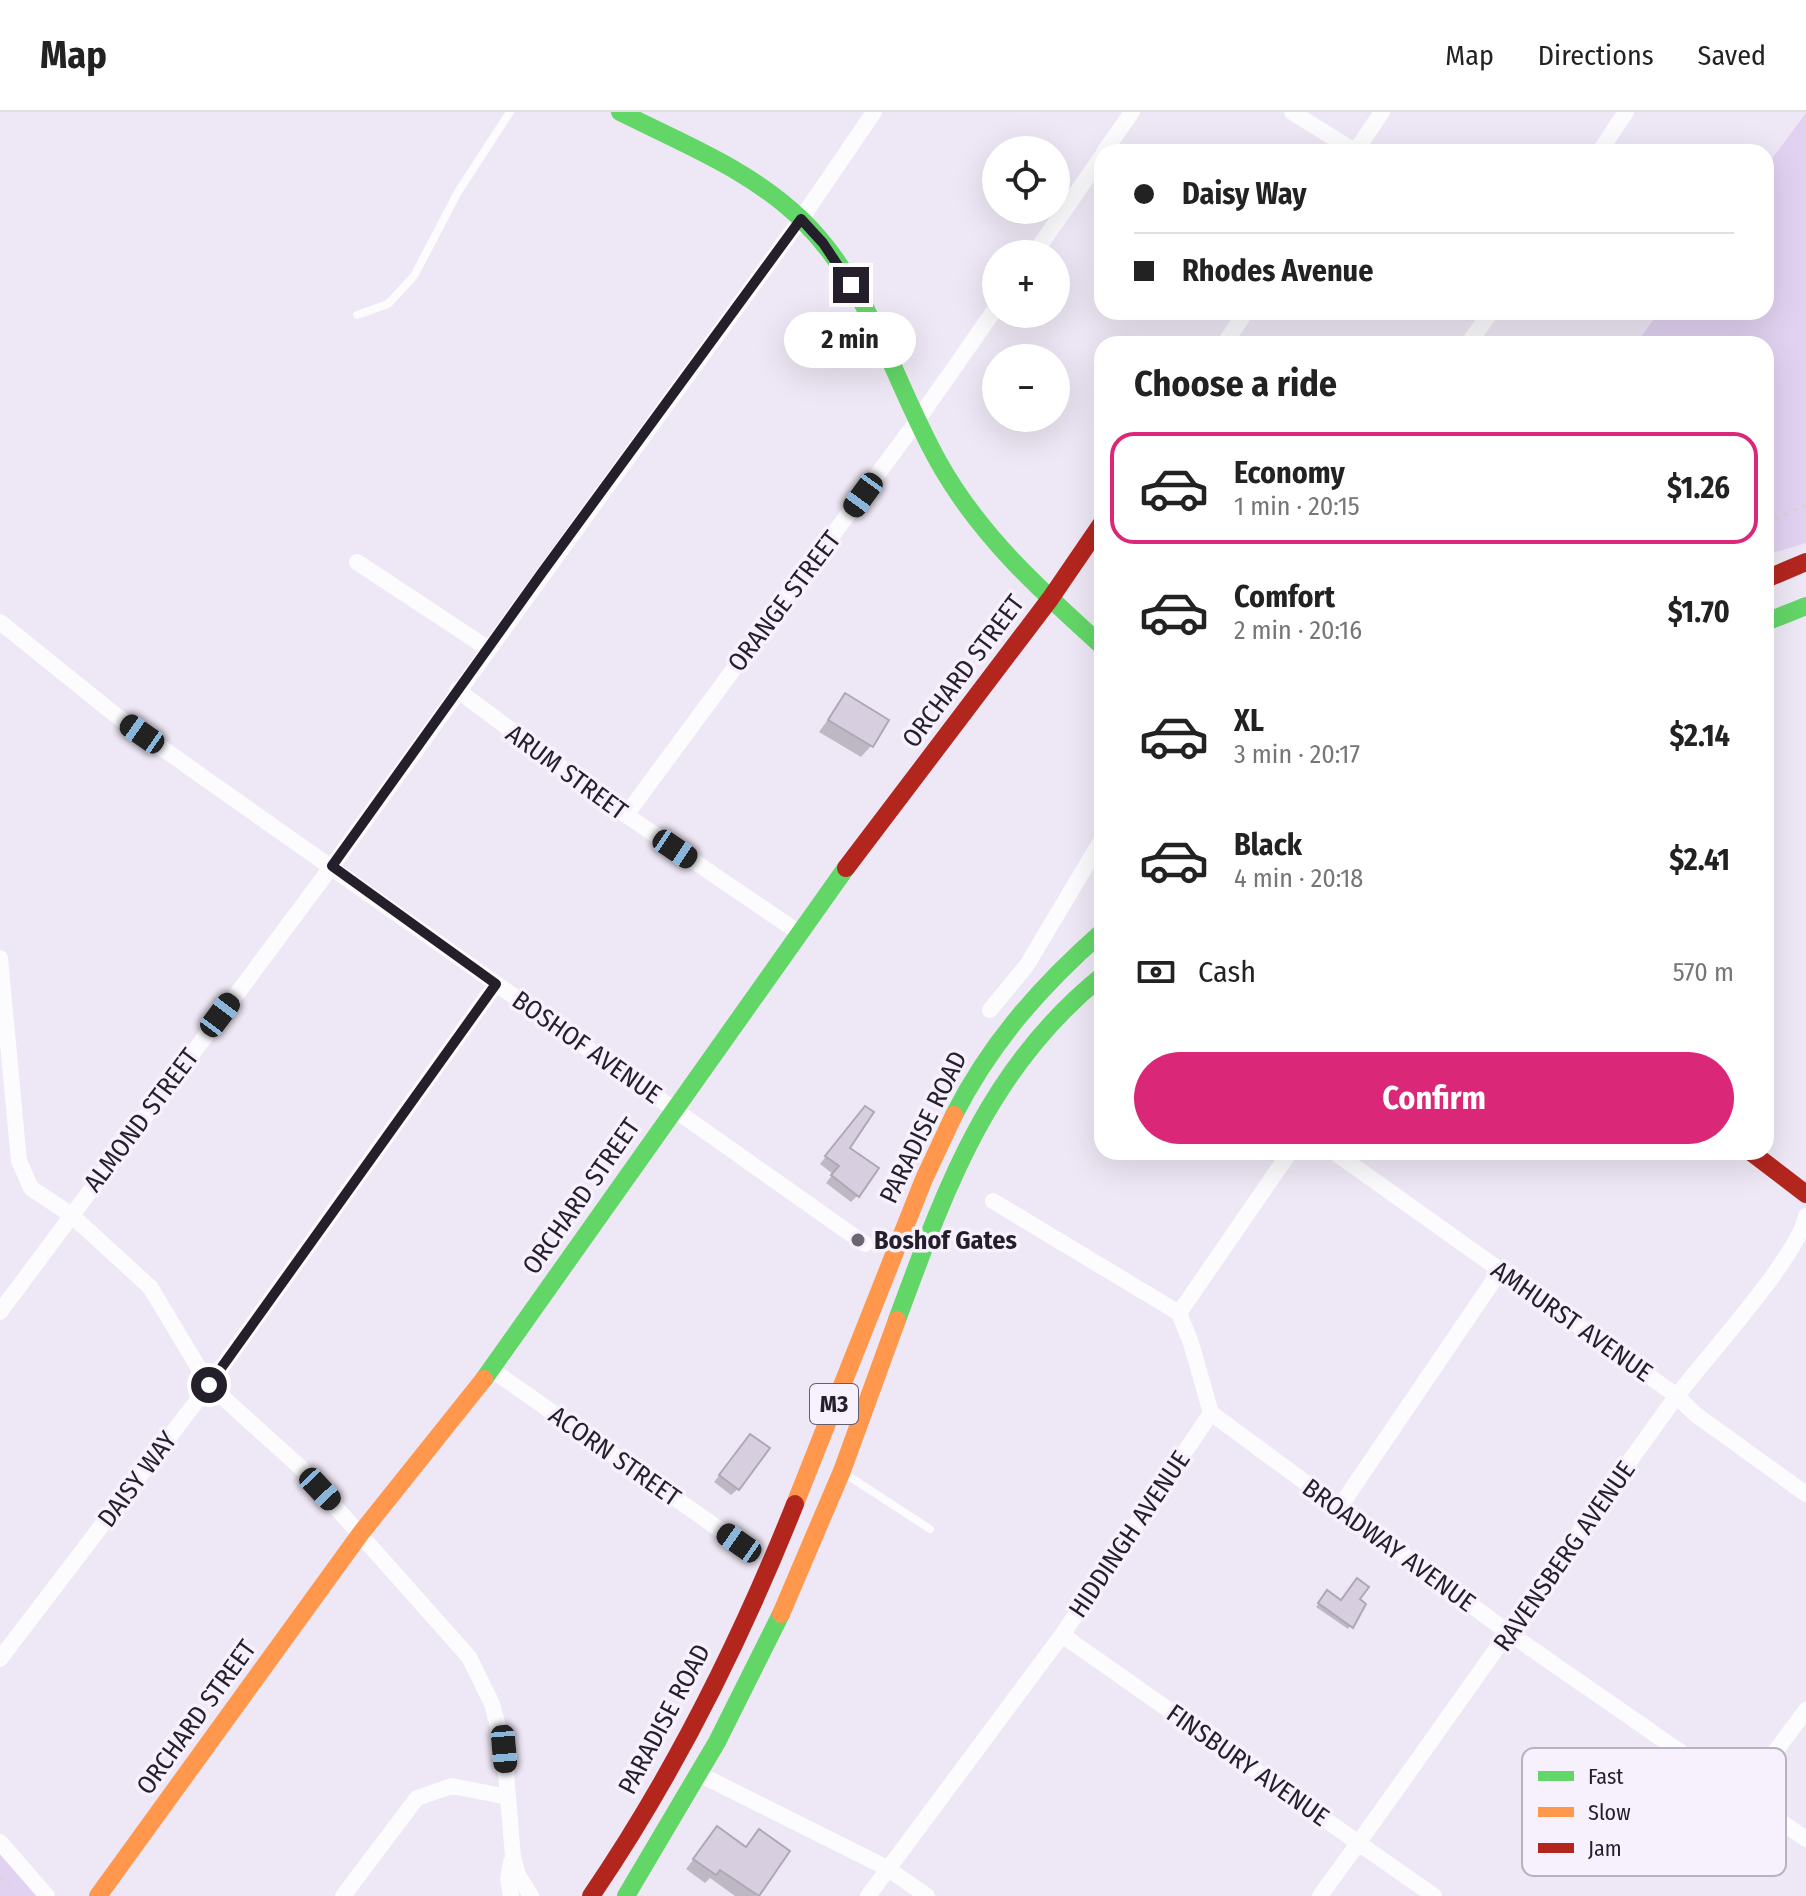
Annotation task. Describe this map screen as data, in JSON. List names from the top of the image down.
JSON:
{
  "streets": {
    "main road": ["ORCHARD STREET", "PARADISE ROAD", "M3"],
    "street": [
      "ORANGE STREET",
      "ARUM STREET",
      "BOSHOF AVENUE",
      "ALMOND STREET",
      "AMHURST AVENUE",
      "ACORN STREET",
      "DAISY WAY",
      "HIDDINGH AVENUE",
      "BROADWAY AVENUE",
      "RAVENSBERG AVENUE",
      "FINSBURY AVENUE"
    ]
  },
  "crossings": [
    ["ORANGE STREET", "ARUM STREET"],
    ["ORCHARD STREET", "ARUM STREET"],
    ["ORCHARD STREET", "BOSHOF AVENUE"],
    ["ORCHARD STREET", "ACORN STREET"],
    ["ARUM STREET", "ALMOND STREET"],
    ["BOSHOF AVENUE", "ALMOND STREET"],
    ["BOSHOF AVENUE", "DAISY WAY"],
    ["AMHURST AVENUE", "RAVENSBERG AVENUE"],
    ["HIDDINGH AVENUE", "BROADWAY AVENUE"],
    ["HIDDINGH AVENUE", "FINSBURY AVENUE"],
    ["BROADWAY AVENUE", "RAVENSBERG AVENUE"],
    ["RAVENSBERG AVENUE", "FINSBURY AVENUE"]
  ],
  "places": ["Boshof Gates"],
  "legend": ["Fast", "Slow", "Jam"],
  "page": {
    "header": "Map",
    "nav": ["Map", "Directions", "Saved"],
    "map_buttons": ["+", "−"],
    "banner": ["Daisy Way", "Rhodes Avenue"],
    "bubble": "2 min",
    "heading": "Choose a ride",
    "list": [
      {
        "name": "Economy",
        "note": "1 min · 20:15",
        "value": "$1.26"
      },
      {
        "name": "Comfort",
        "note": "2 min · 20:16",
        "value": "$1.70"
      },
      {
        "name": "XL",
        "note": "3 min · 20:17",
        "value": "$2.14"
      },
      {
        "name": "Black",
        "note": "4 min · 20:18",
        "value": "$2.41"
      }
    ],
    "pay": ["Cash", "570 m"],
    "buttons": "Confirm"
  }
}
